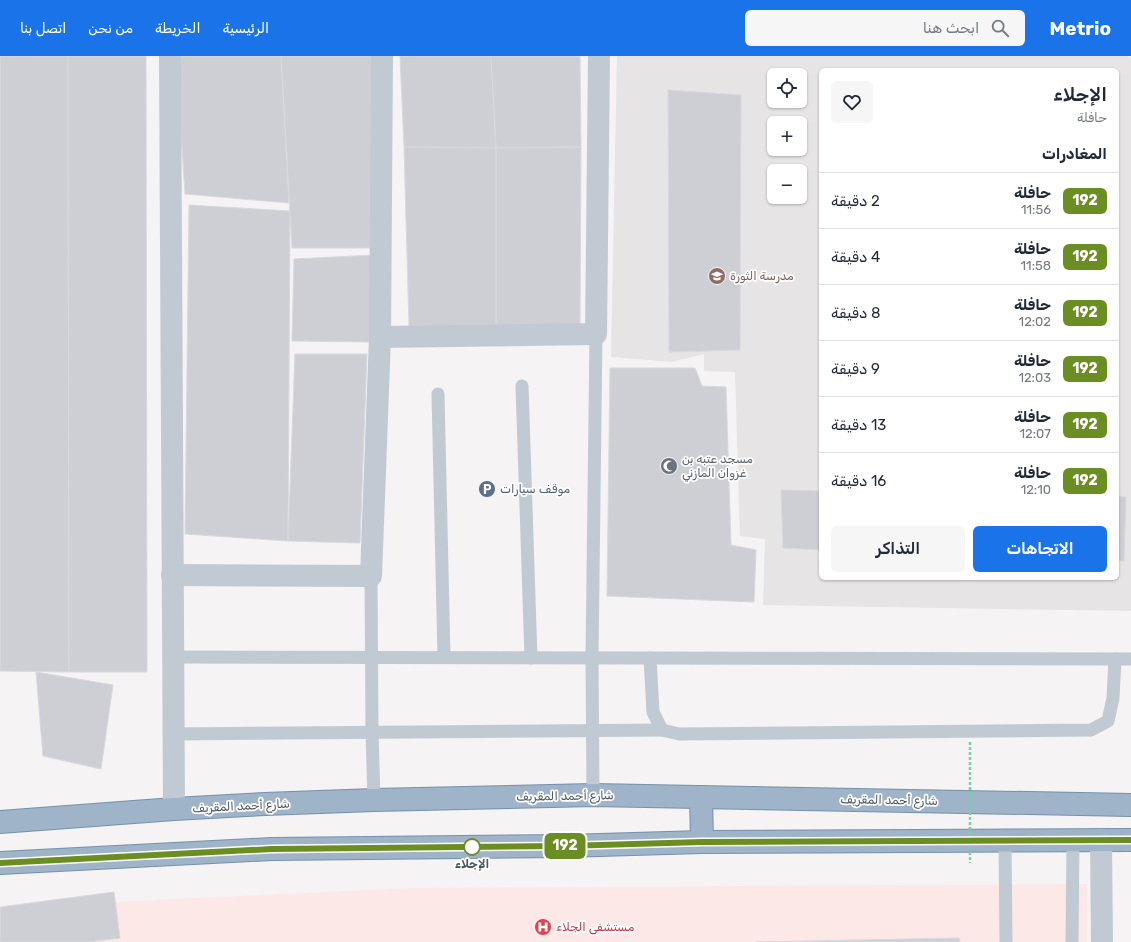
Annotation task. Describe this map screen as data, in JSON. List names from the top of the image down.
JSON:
{
  "streets": {
    "highway": ["شارع أحمد المقريف"]
  },
  "places": {
    "school or university": ["مدرسة الثورة"],
    "mosque": ["مسجد عتبه بن غزوان المازني"],
    "parking": ["موقف سيارات"],
    "other": ["الإجلاء"],
    "hospital": ["مستشفى الجلاء"]
  },
  "lines": ["bus line 192"],
  "page": {
    "header": "Metrio",
    "search": "ابحث هنا",
    "nav": [
      "الرئيسية",
      "الخريطة",
      "من نحن",
      "اتصل بنا"
    ],
    "on_map": "192",
    "map_buttons": ["+", "−"],
    "heading": [
      ["الإجلاء", "حافلة"],
      "المغادرات"
    ],
    "list": [
      {
        "mark": "192",
        "name": "حافلة",
        "note": "11:56",
        "value": "2 دقيقة"
      },
      {
        "mark": "192",
        "name": "حافلة",
        "note": "11:58",
        "value": "4 دقيقة"
      },
      {
        "mark": "192",
        "name": "حافلة",
        "note": "12:02",
        "value": "8 دقيقة"
      },
      {
        "mark": "192",
        "name": "حافلة",
        "note": "12:03",
        "value": "9 دقيقة"
      },
      {
        "mark": "192",
        "name": "حافلة",
        "note": "12:07",
        "value": "13 دقيقة"
      },
      {
        "mark": "192",
        "name": "حافلة",
        "note": "12:10",
        "value": "16 دقيقة"
      }
    ],
    "buttons": ["الاتجاهات", "التذاكر"]
  }
}
